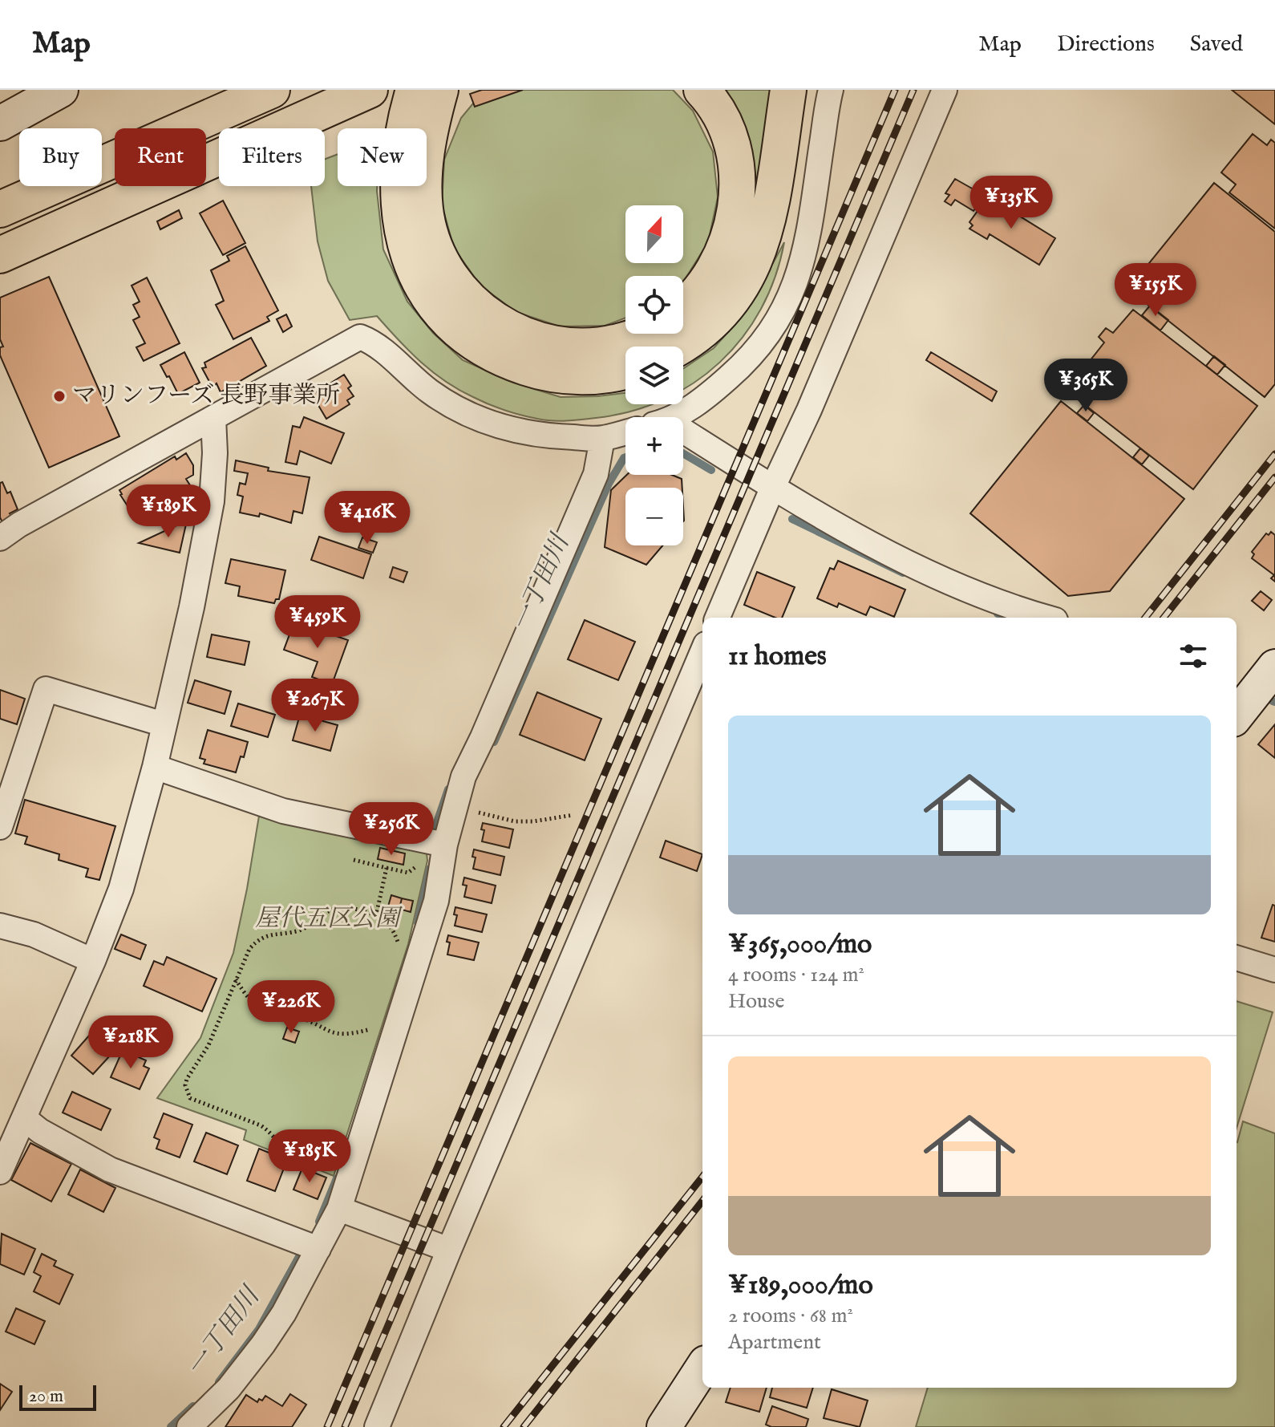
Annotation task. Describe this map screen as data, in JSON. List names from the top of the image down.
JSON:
{
  "water": ["一丁田川"],
  "parks": ["屋代五区公園"],
  "places": ["マリンフーズ 長野事業所"],
  "scale_bar": "20 m",
  "north": "top",
  "page": {
    "header": "Map",
    "nav": ["Map", "Directions", "Saved"],
    "chip": [
      "Buy",
      "Rent",
      "Filters",
      "New"
    ],
    "price": [
      "¥135K",
      "¥155K",
      "¥365K",
      "¥189K",
      "¥416K",
      "¥459K",
      "¥267K",
      "¥256K",
      "¥226K",
      "¥218K",
      "¥185K"
    ],
    "map_buttons": ["+", "−"],
    "heading": "11 homes",
    "list": [
      {
        "name": "¥365,000/mo",
        "note": "4 rooms · 124 m² · House"
      },
      {
        "name": "¥189,000/mo",
        "note": "2 rooms · 68 m² · Apartment"
      }
    ],
    "scale": "20 m"
  }
}
